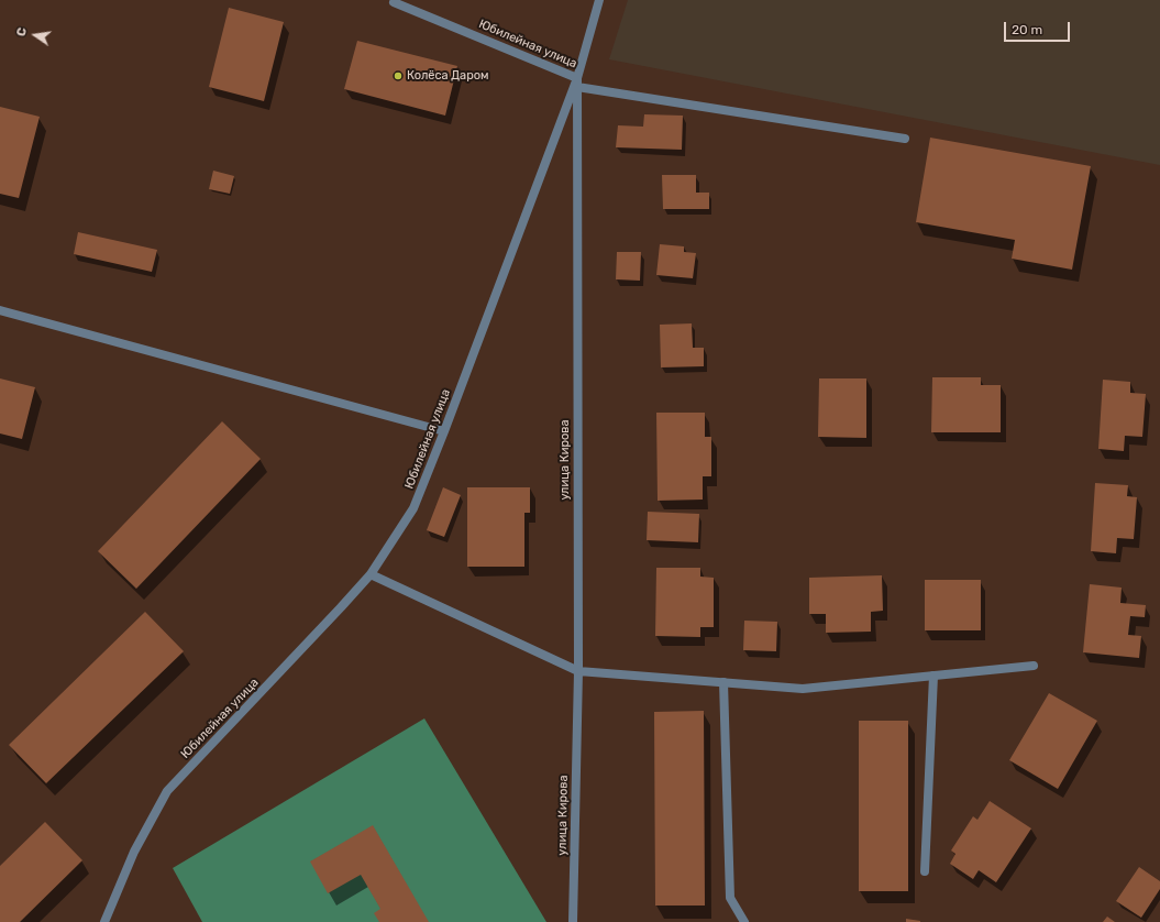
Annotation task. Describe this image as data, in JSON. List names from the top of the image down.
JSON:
{
  "streets": {
    "street": ["Юбилейная улица", "улица Кирова"]
  },
  "crossings": [
    ["Юбилейная улица", "улица Кирова"]
  ],
  "places": ["Колёса Даром"],
  "scale_bar": "20 m",
  "north": "left"
}
